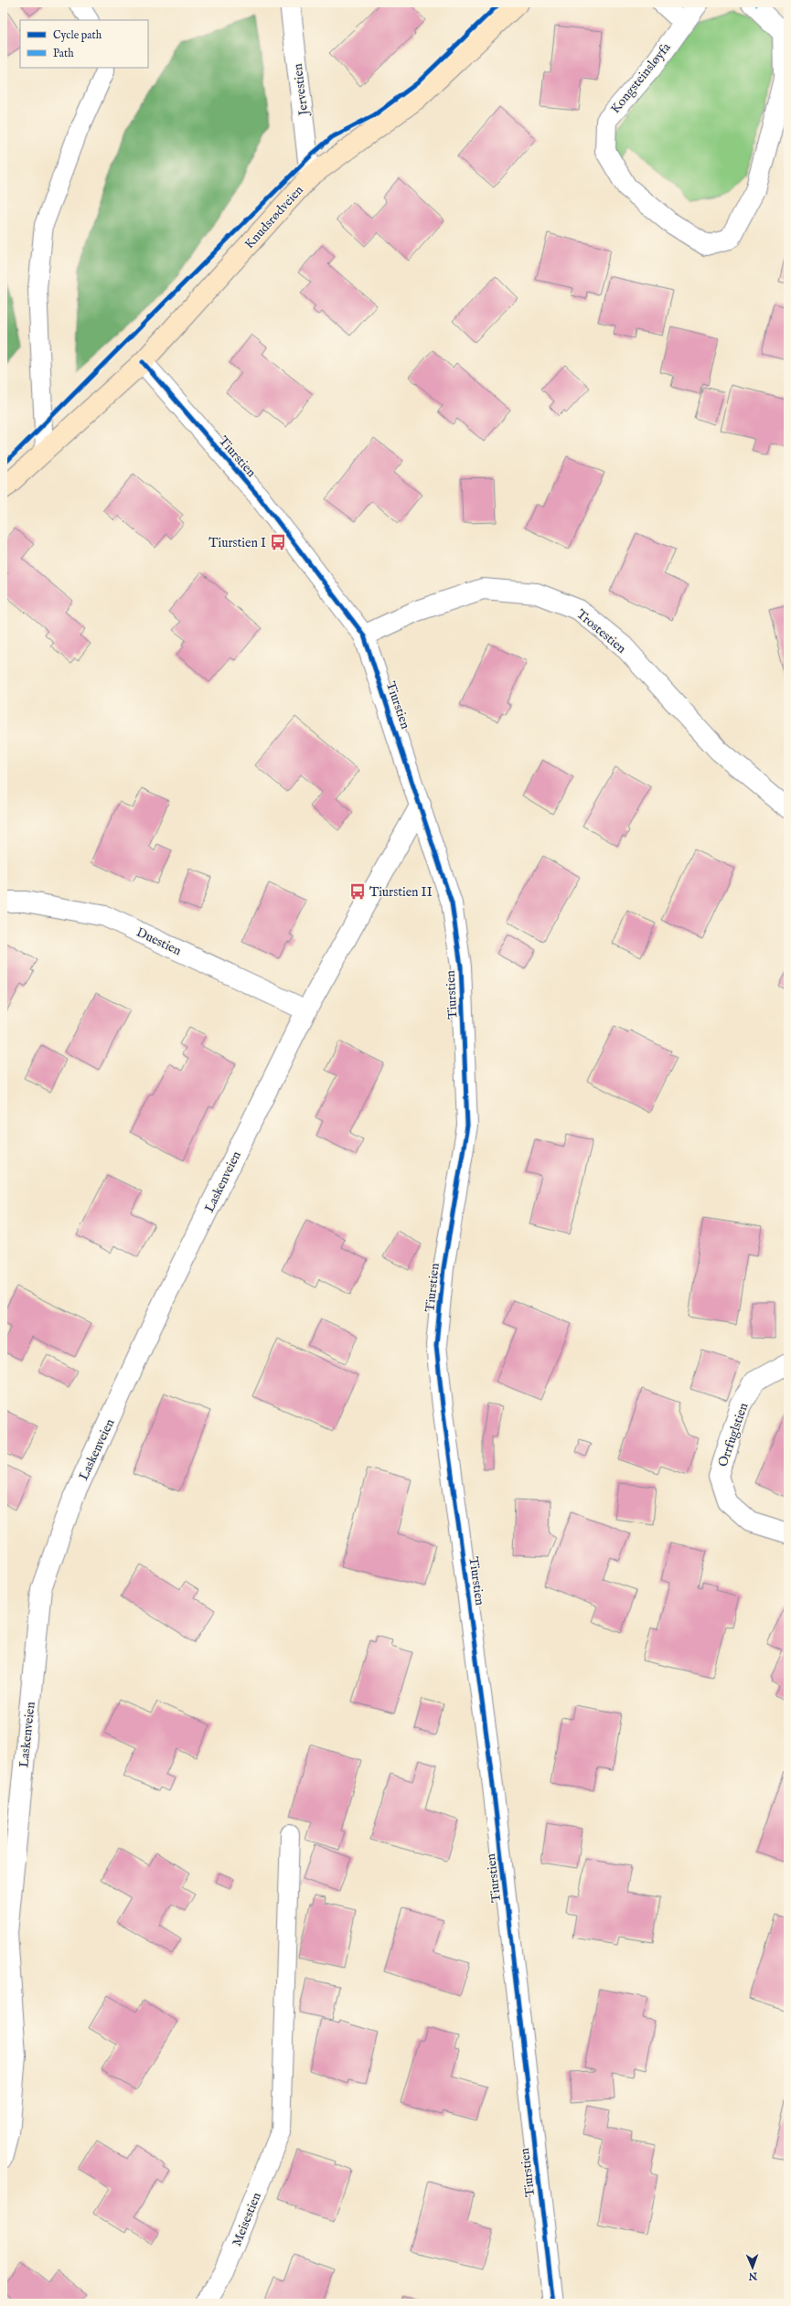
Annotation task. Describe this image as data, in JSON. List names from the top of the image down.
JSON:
{
  "streets": {
    "street": [
      "Kongsteinsløyfa",
      "Jervestien",
      "Knudsrødveien",
      "Tiurstien",
      "Trostestien",
      "Duestien",
      "Laskenveien",
      "Orrfuglstien",
      "Meisestien"
    ]
  },
  "crossings": [
    ["Jervestien", "Knudsrødveien"],
    ["Knudsrødveien", "Tiurstien"],
    ["Tiurstien", "Trostestien"],
    ["Tiurstien", "Laskenveien"],
    ["Duestien", "Laskenveien"]
  ],
  "places": {
    "bus stop": ["Tiurstien I", "Tiurstien II"]
  },
  "legend": ["Cycle path", "Path"],
  "north": "bottom"
}
